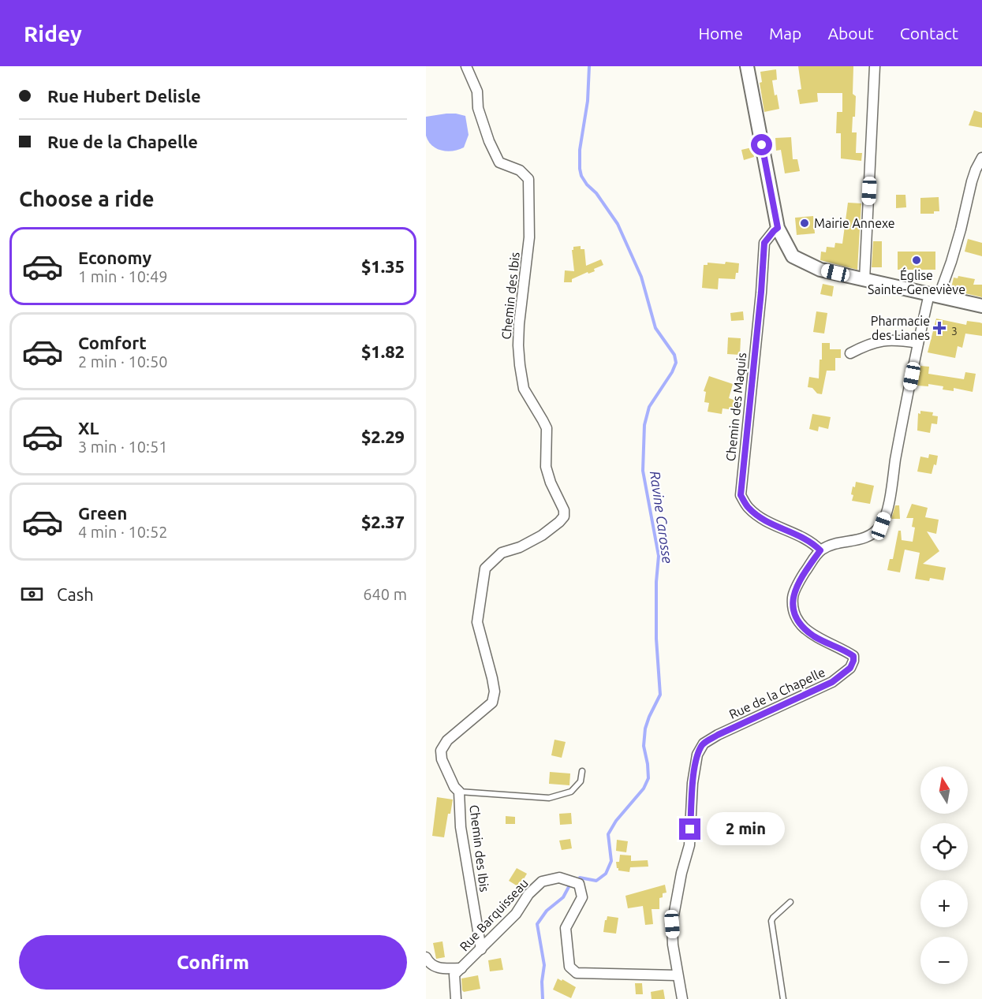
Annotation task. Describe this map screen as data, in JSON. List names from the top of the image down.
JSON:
{
  "streets": {
    "street": [
      "Chemin des Ibis",
      "Chemin des Maquis",
      "Rue de la Chapelle",
      "Rue Barquisseau"
    ]
  },
  "crossings": [
    ["Chemin des Ibis", "Rue Barquisseau"],
    ["Chemin des Maquis", "Rue de la Chapelle"],
    ["Rue de la Chapelle", "Rue Barquisseau"]
  ],
  "water": ["Ravine Carosse"],
  "places": {
    "other": ["Mairie Annexe", "Église Sainte-Geneviève"],
    "health": ["Pharmacie des Lianes"]
  },
  "house_numbers": ["3"],
  "north": "top",
  "page": {
    "header": "Ridey",
    "nav": [
      "Home",
      "Map",
      "About",
      "Contact"
    ],
    "banner": ["Rue Hubert Delisle", "Rue de la Chapelle"],
    "heading": "Choose a ride",
    "list": [
      {
        "name": "Economy",
        "note": "1 min · 10:49",
        "value": "$1.35"
      },
      {
        "name": "Comfort",
        "note": "2 min · 10:50",
        "value": "$1.82"
      },
      {
        "name": "XL",
        "note": "3 min · 10:51",
        "value": "$2.29"
      },
      {
        "name": "Green",
        "note": "4 min · 10:52",
        "value": "$2.37"
      }
    ],
    "pay": ["Cash", "640 m"],
    "map_buttons": ["+", "−"],
    "bubble": "2 min",
    "buttons": "Confirm"
  }
}
